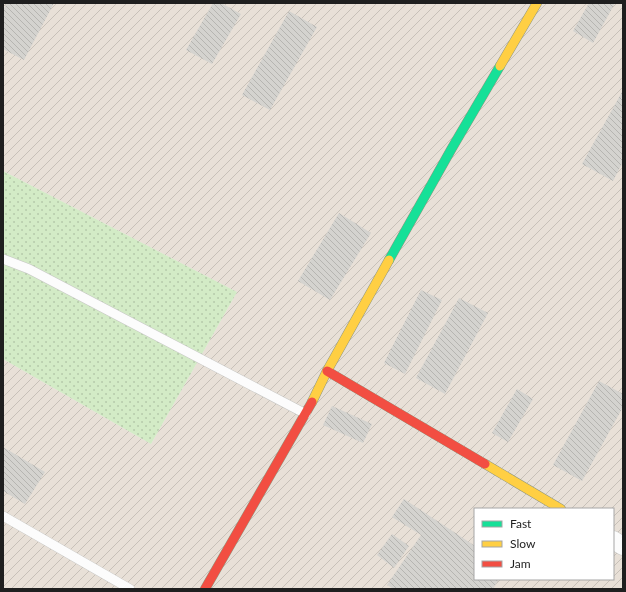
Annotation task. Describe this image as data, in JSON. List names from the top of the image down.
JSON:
{
  "legend": ["Fast", "Slow", "Jam"]
}
